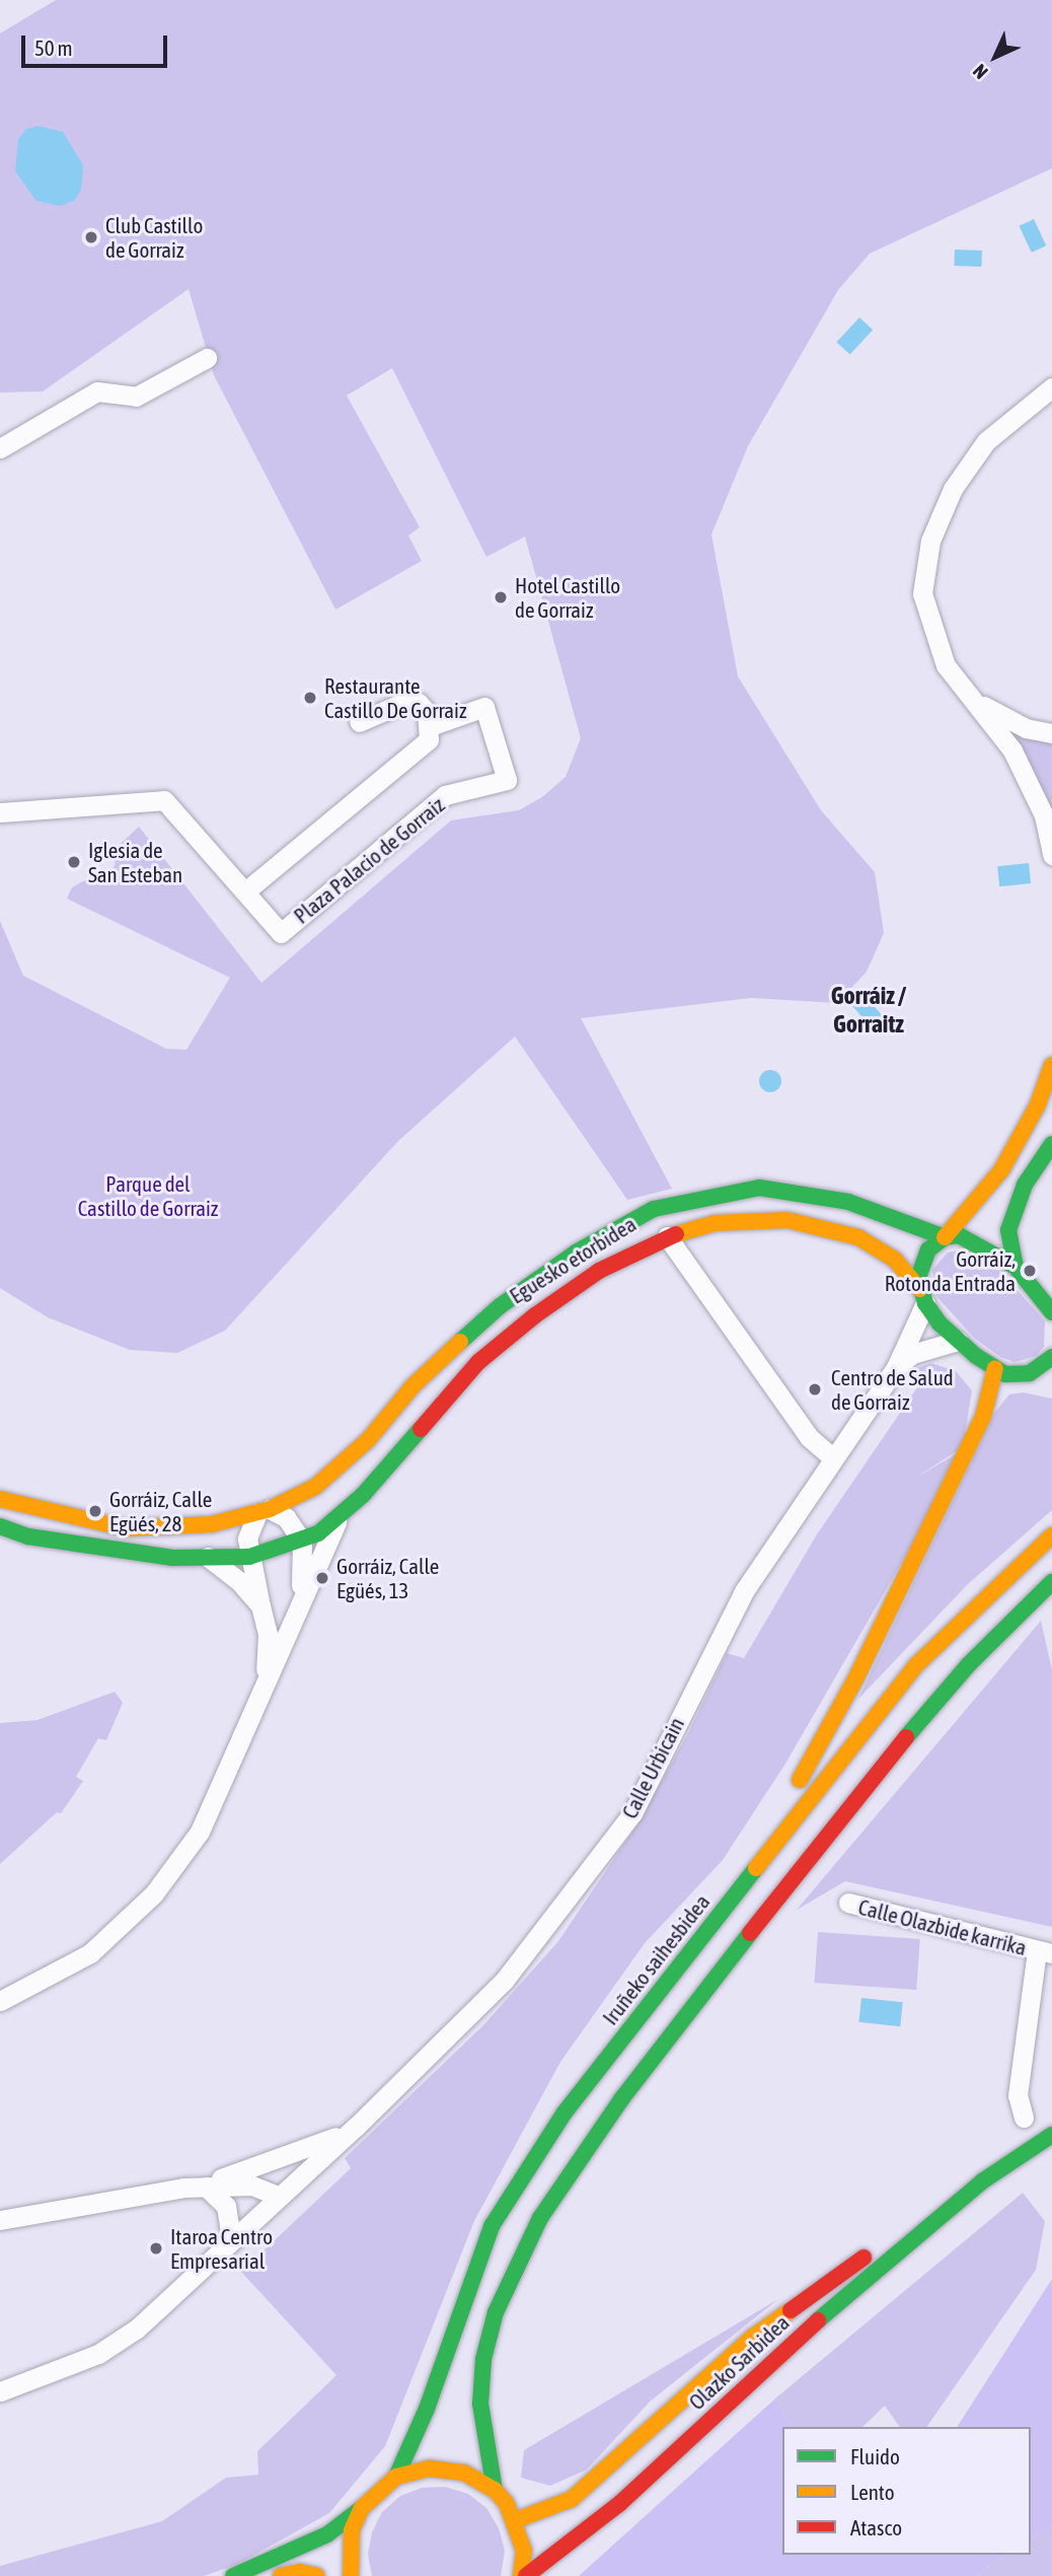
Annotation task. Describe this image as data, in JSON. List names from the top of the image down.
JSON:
{
  "streets": {
    "main road": ["Eguesko etorbidea", "Iruñeko saihesbidea", "Olazko Sarbidea"],
    "street": ["Plaza Palacio de Gorraiz", "Calle Urbicain", "Calle Olazbide karrika"]
  },
  "crossings": [
    ["Eguesko etorbidea", "Calle Urbicain"]
  ],
  "districts": ["Gorráiz / Gorraitz"],
  "parks": ["Parque del Castillo de Gorraiz"],
  "places": [
    "Club Castillo de Gorraiz",
    "Hotel Castillo de Gorraiz",
    "Restaurante Castillo De Gorraiz",
    "Iglesia de San Esteban",
    "Gorráiz, Rotonda Entrada",
    "Centro de Salud de Gorraiz",
    "Gorráiz, Calle Egüés, 28",
    "Gorráiz, Calle Egüés, 13",
    "Itaroa Centro Empresarial"
  ],
  "legend": ["Fluido", "Lento", "Atasco"],
  "scale_bar": "50 m",
  "north": "bottom left"
}
